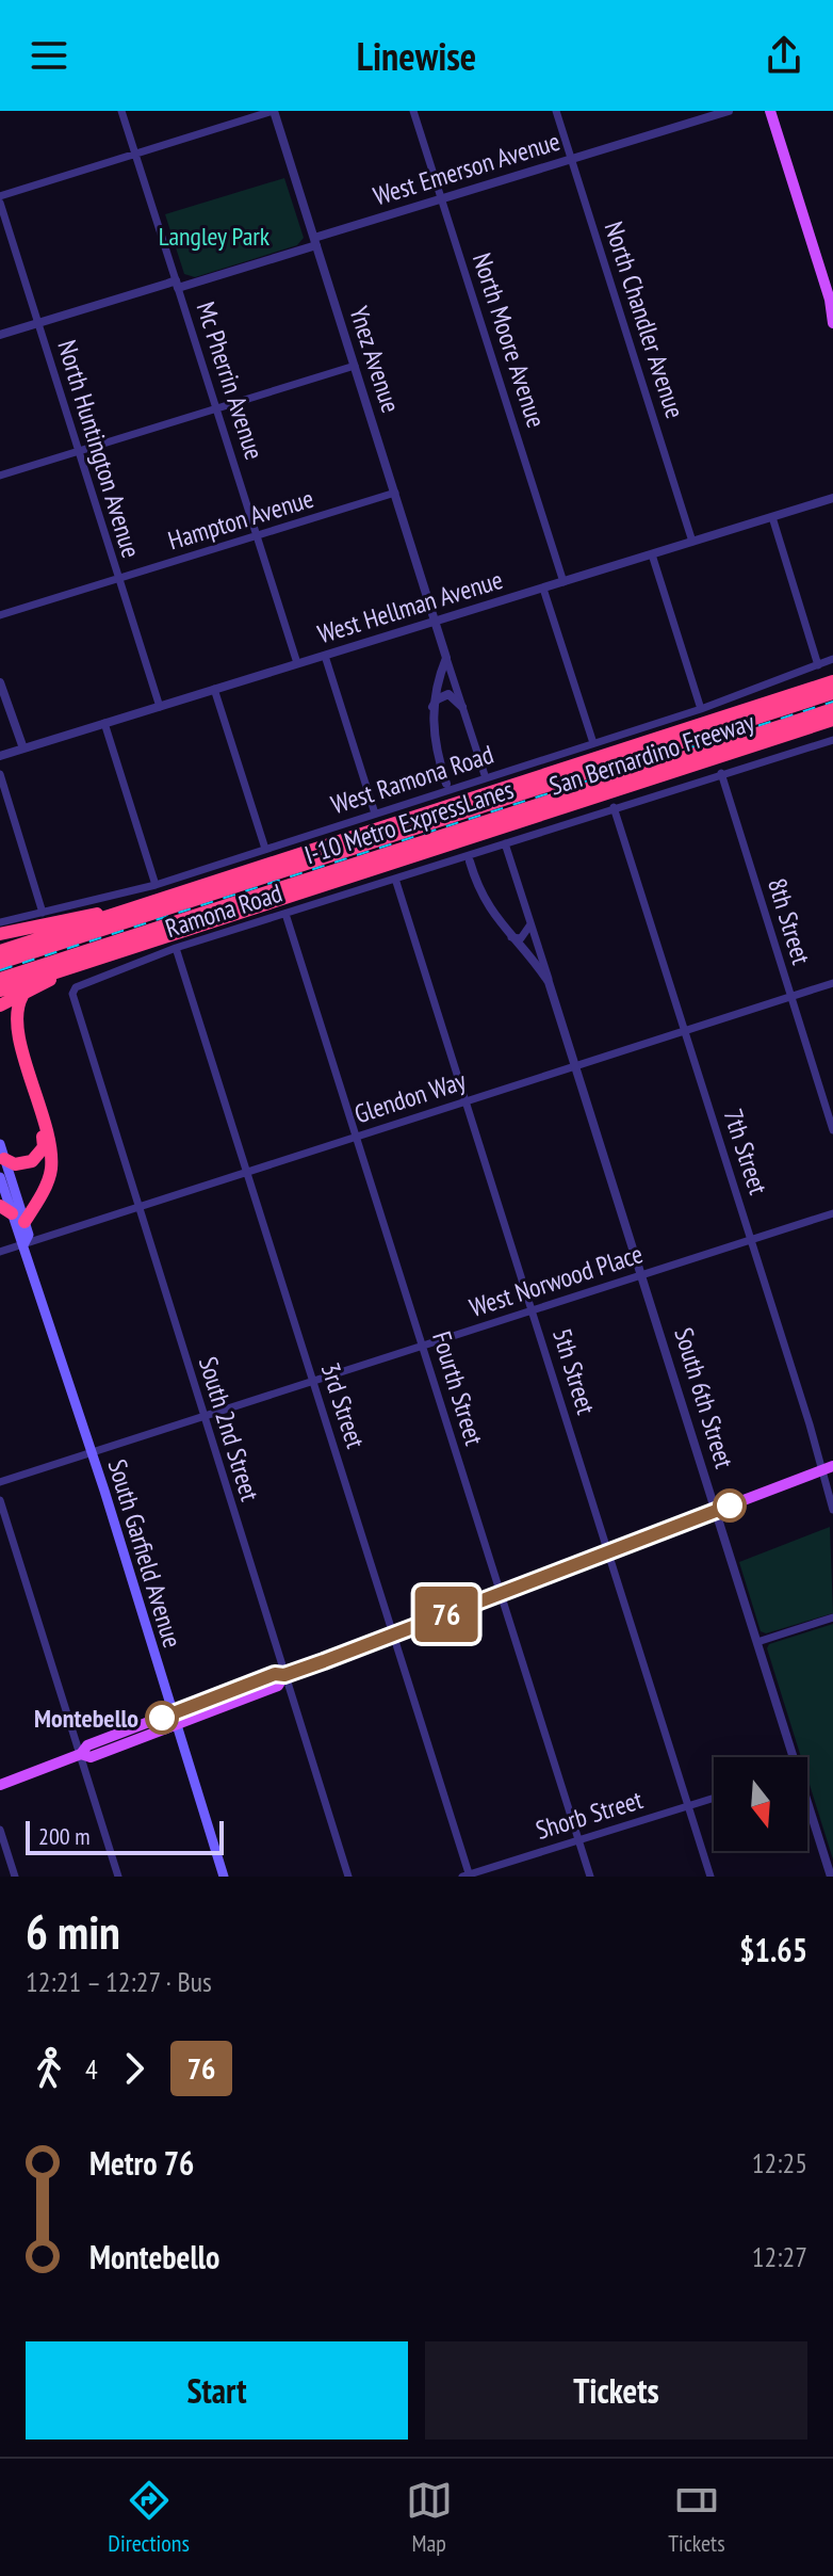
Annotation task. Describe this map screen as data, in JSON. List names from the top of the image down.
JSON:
{
  "streets": {
    "highway": ["San Bernardino Freeway", "I-10 Metro ExpressLanes"],
    "main road": ["South Garfield Avenue"],
    "street": [
      "West Emerson Avenue",
      "North Chandler Avenue",
      "North Moore Avenue",
      "Ynez Avenue",
      "Mc Pherrin Avenue",
      "North Huntington Avenue",
      "Hampton Avenue",
      "West Hellman Avenue",
      "West Ramona Road",
      "Ramona Road",
      "8th Street",
      "Glendon Way",
      "7th Street",
      "West Norwood Place",
      "5th Street",
      "Fourth Street",
      "South 6th Street",
      "3rd Street",
      "South 2nd Street",
      "Shorb Street"
    ]
  },
  "crossings": [
    ["West Emerson Avenue", "North Chandler Avenue"],
    ["West Emerson Avenue", "North Moore Avenue"],
    ["West Emerson Avenue", "Ynez Avenue"],
    ["West Emerson Avenue", "Mc Pherrin Avenue"],
    ["West Emerson Avenue", "North Huntington Avenue"],
    ["North Chandler Avenue", "West Hellman Avenue"],
    ["North Moore Avenue", "West Hellman Avenue"],
    ["Ynez Avenue", "Hampton Avenue"],
    ["Ynez Avenue", "West Hellman Avenue"],
    ["Mc Pherrin Avenue", "Hampton Avenue"],
    ["Mc Pherrin Avenue", "West Hellman Avenue"],
    ["North Huntington Avenue", "Hampton Avenue"],
    ["North Huntington Avenue", "West Hellman Avenue"],
    ["San Bernardino Freeway", "I-10 Metro ExpressLanes"],
    ["Ramona Road", "8th Street"],
    ["Ramona Road", "7th Street"],
    ["Ramona Road", "5th Street"],
    ["Ramona Road", "Fourth Street"],
    ["Ramona Road", "South 6th Street"],
    ["Ramona Road", "3rd Street"],
    ["Ramona Road", "South 2nd Street"],
    ["8th Street", "Glendon Way"],
    ["Glendon Way", "7th Street"],
    ["Glendon Way", "5th Street"],
    ["Glendon Way", "Fourth Street"],
    ["Glendon Way", "South 6th Street"],
    ["Glendon Way", "3rd Street"],
    ["Glendon Way", "South 2nd Street"],
    ["Glendon Way", "South Garfield Avenue"],
    ["7th Street", "West Norwood Place"],
    ["West Norwood Place", "5th Street"],
    ["West Norwood Place", "Fourth Street"],
    ["West Norwood Place", "South 6th Street"],
    ["West Norwood Place", "3rd Street"],
    ["West Norwood Place", "South 2nd Street"],
    ["West Norwood Place", "South Garfield Avenue"],
    ["5th Street", "Shorb Street"],
    ["Fourth Street", "Shorb Street"],
    ["3rd Street", "Shorb Street"]
  ],
  "parks": ["Langley Park"],
  "places": ["Montebello"],
  "lines": ["bus line 76"],
  "scale_bar": "200 m",
  "north": "bottom",
  "page": {
    "header": "Linewise",
    "on_map": "76",
    "scale": "200 m",
    "heading": ["6 min", "12:21 – 12:27 · Bus", "$1.65"],
    "legs": ["4", "76"],
    "list": [
      {
        "name": "Metro 76",
        "value": "12:25"
      },
      {
        "name": "Montebello",
        "value": "12:27"
      }
    ],
    "buttons": ["Start", "Tickets"],
    "tabs": ["Directions", "Map", "Tickets"]
  }
}
